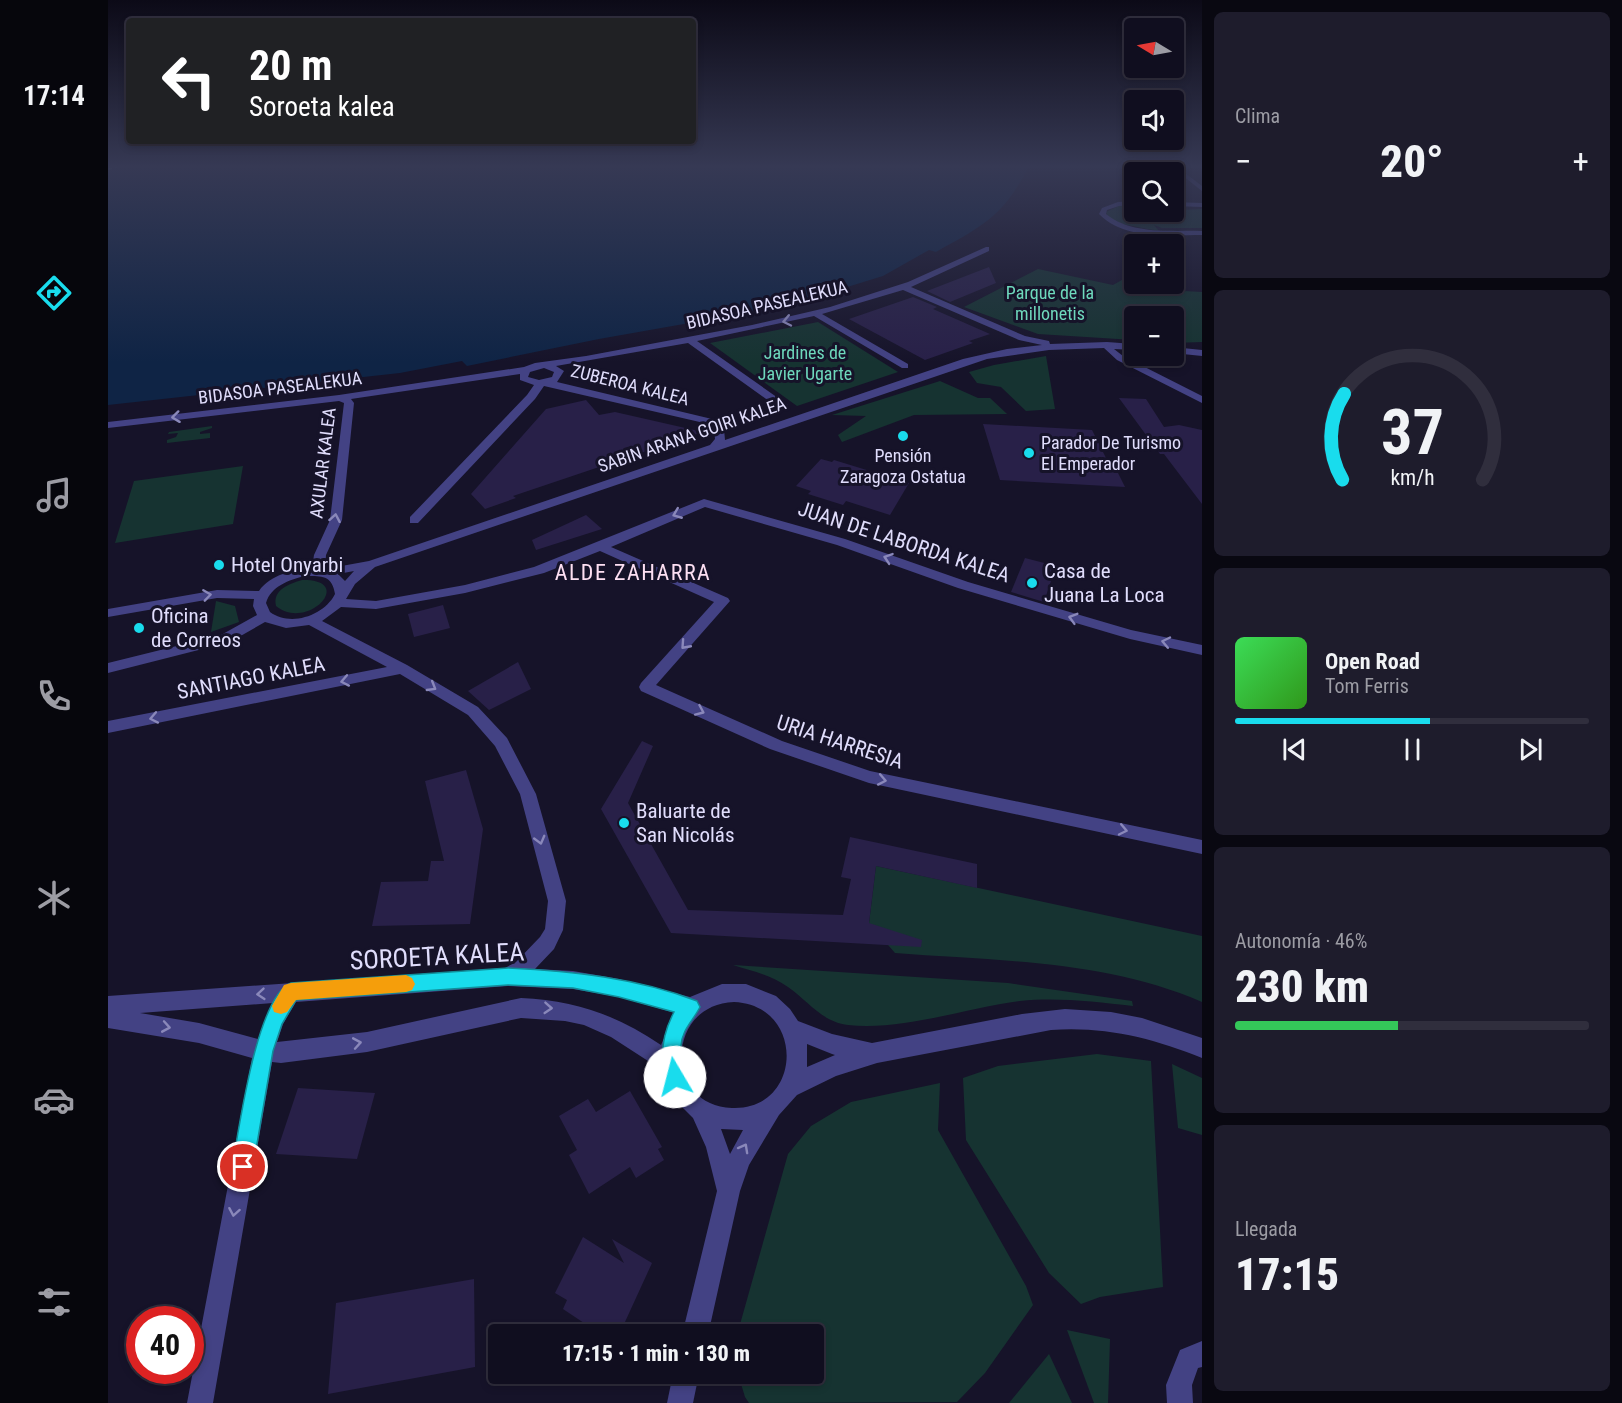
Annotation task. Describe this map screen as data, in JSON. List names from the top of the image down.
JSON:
{
  "streets": {
    "street": [
      "BIDASOA PASEALEKUA",
      "ZUBEROA KALEA",
      "SABIN ARANA GOIRI KALEA",
      "AXULAR KALEA",
      "JUAN DE LABORDA KALEA",
      "SANTIAGO KALEA",
      "URIA HARRESIA",
      "SOROETA KALEA"
    ]
  },
  "crossings": [
    ["BIDASOA PASEALEKUA", "AXULAR KALEA"],
    ["ZUBEROA KALEA", "SABIN ARANA GOIRI KALEA"],
    ["SABIN ARANA GOIRI KALEA", "AXULAR KALEA"],
    ["SABIN ARANA GOIRI KALEA", "JUAN DE LABORDA KALEA"],
    ["AXULAR KALEA", "JUAN DE LABORDA KALEA"],
    ["JUAN DE LABORDA KALEA", "URIA HARRESIA"]
  ],
  "one_way": [
    "BIDASOA PASEALEKUA",
    "AXULAR KALEA",
    "JUAN DE LABORDA KALEA",
    "URIA HARRESIA"
  ],
  "districts": ["ALDE ZAHARRA"],
  "parks": ["Parque de la millonetis", "Jardines de Javier Ugarte"],
  "places": [
    "Pensión Zaragoza Ostatua",
    "Parador De Turismo El Emperador",
    "Hotel Onyarbi",
    "Casa de Juana La Loca",
    "Oficina de Correos",
    "Baluarte de San Nicolás"
  ],
  "north": "left",
  "page": {
    "tabs": "17:14",
    "tile": [
      "Clima",
      ["Autonomía · 46%", "230 km"],
      ["Llegada", "17:15"]
    ],
    "map_buttons": ["+", "−"],
    "turn": ["20 m", "Soroeta kalea"],
    "heat": ["−", "20°", "+"],
    "song": ["Open Road", "Tom Ferris"],
    "limit": "40",
    "trip": "17:15 · 1 min · 130 m",
    "gauge": ["37", "km/h"]
  }
}
